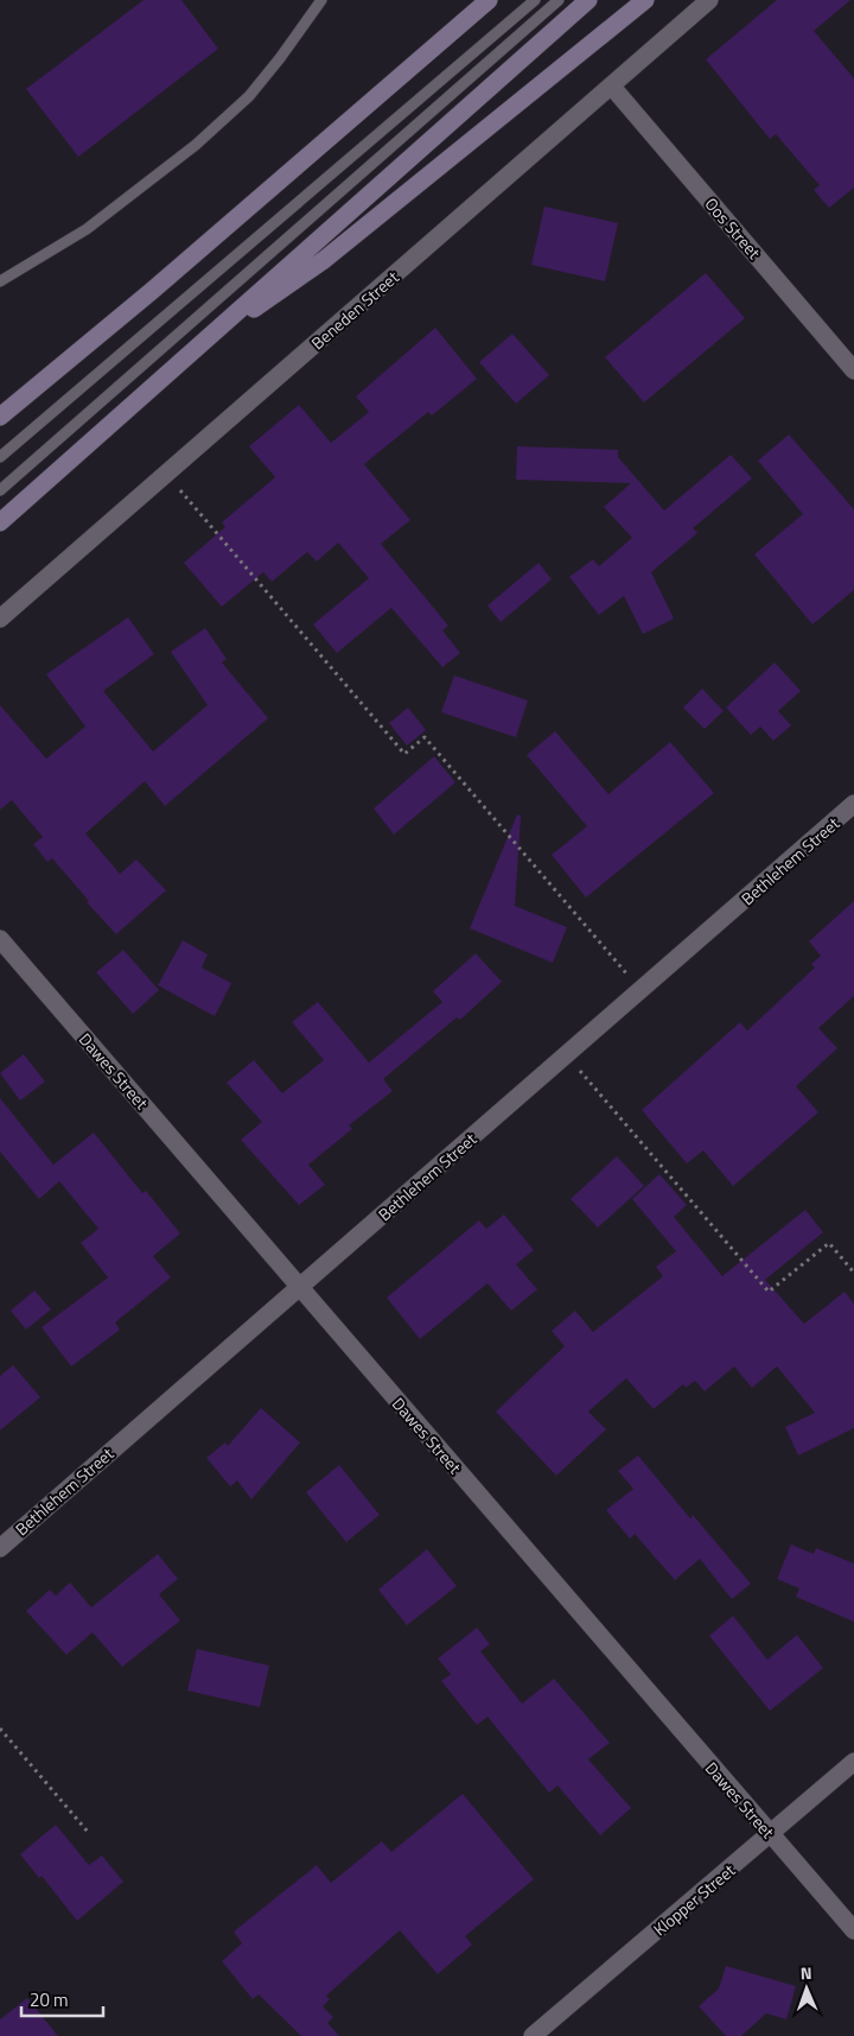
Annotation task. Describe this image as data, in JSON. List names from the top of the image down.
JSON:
{
  "streets": {
    "street": [
      "Oos Street",
      "Beneden Street",
      "Bethlehem Street",
      "Dawes Street",
      "Klopper Street"
    ]
  },
  "crossings": [
    ["Oos Street", "Beneden Street"],
    ["Bethlehem Street", "Dawes Street"],
    ["Dawes Street", "Klopper Street"]
  ],
  "scale_bar": "20 m",
  "north": "top"
}
